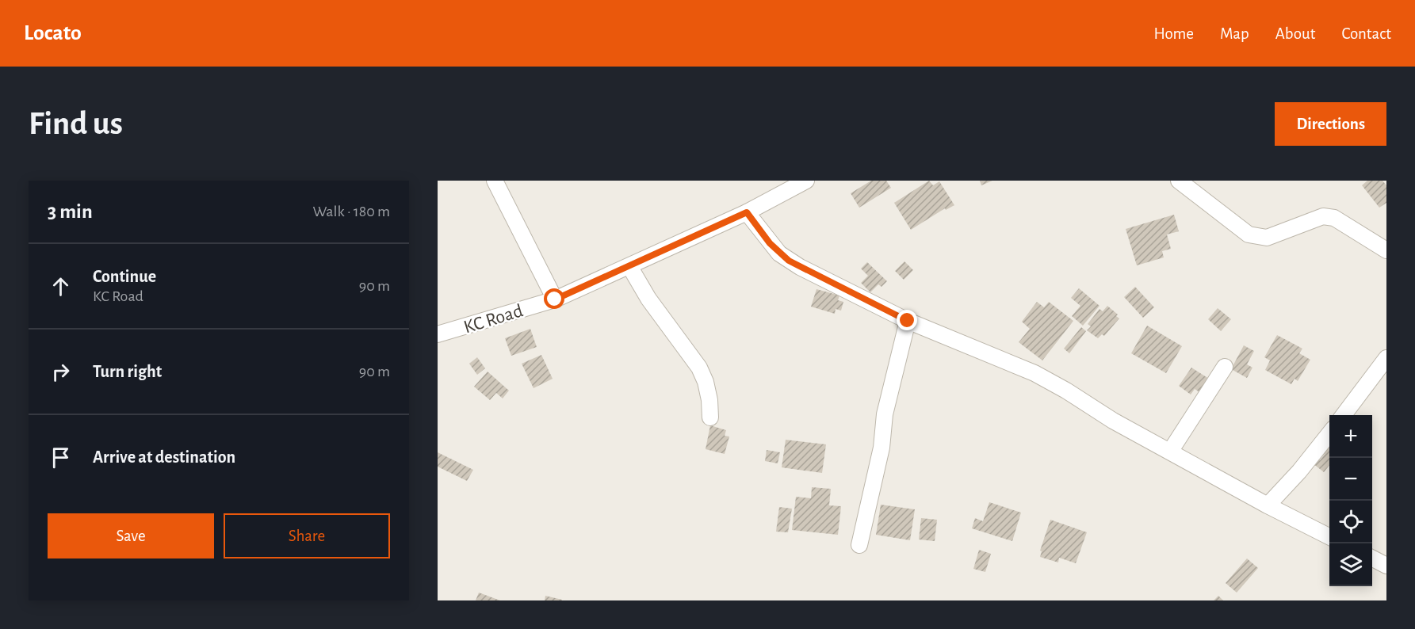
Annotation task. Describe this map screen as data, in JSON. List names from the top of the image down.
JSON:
{
  "streets": {
    "street": ["KC Road"]
  },
  "page": {
    "header": "Locato",
    "nav": [
      "Home",
      "Map",
      "About",
      "Contact"
    ],
    "buttons": [
      "Directions",
      ["Save", "Share"]
    ],
    "title": "Find us",
    "heading": ["3 min", "Walk · 180 m"],
    "list": [
      ["Continue", "KC Road", "90 m"],
      ["Turn right", "90 m"],
      "Arrive at destination"
    ],
    "map_buttons": ["+", "−"]
  }
}
